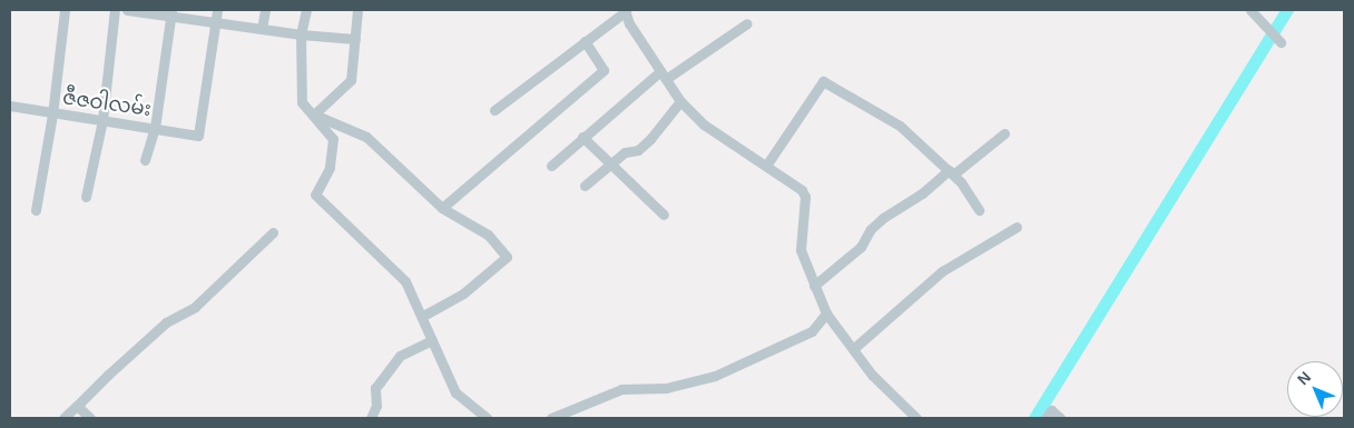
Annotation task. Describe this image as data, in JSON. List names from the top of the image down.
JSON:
{
  "streets": {
    "street": ["ဇီဇဝါလမ်း"]
  },
  "north": "top left"
}
